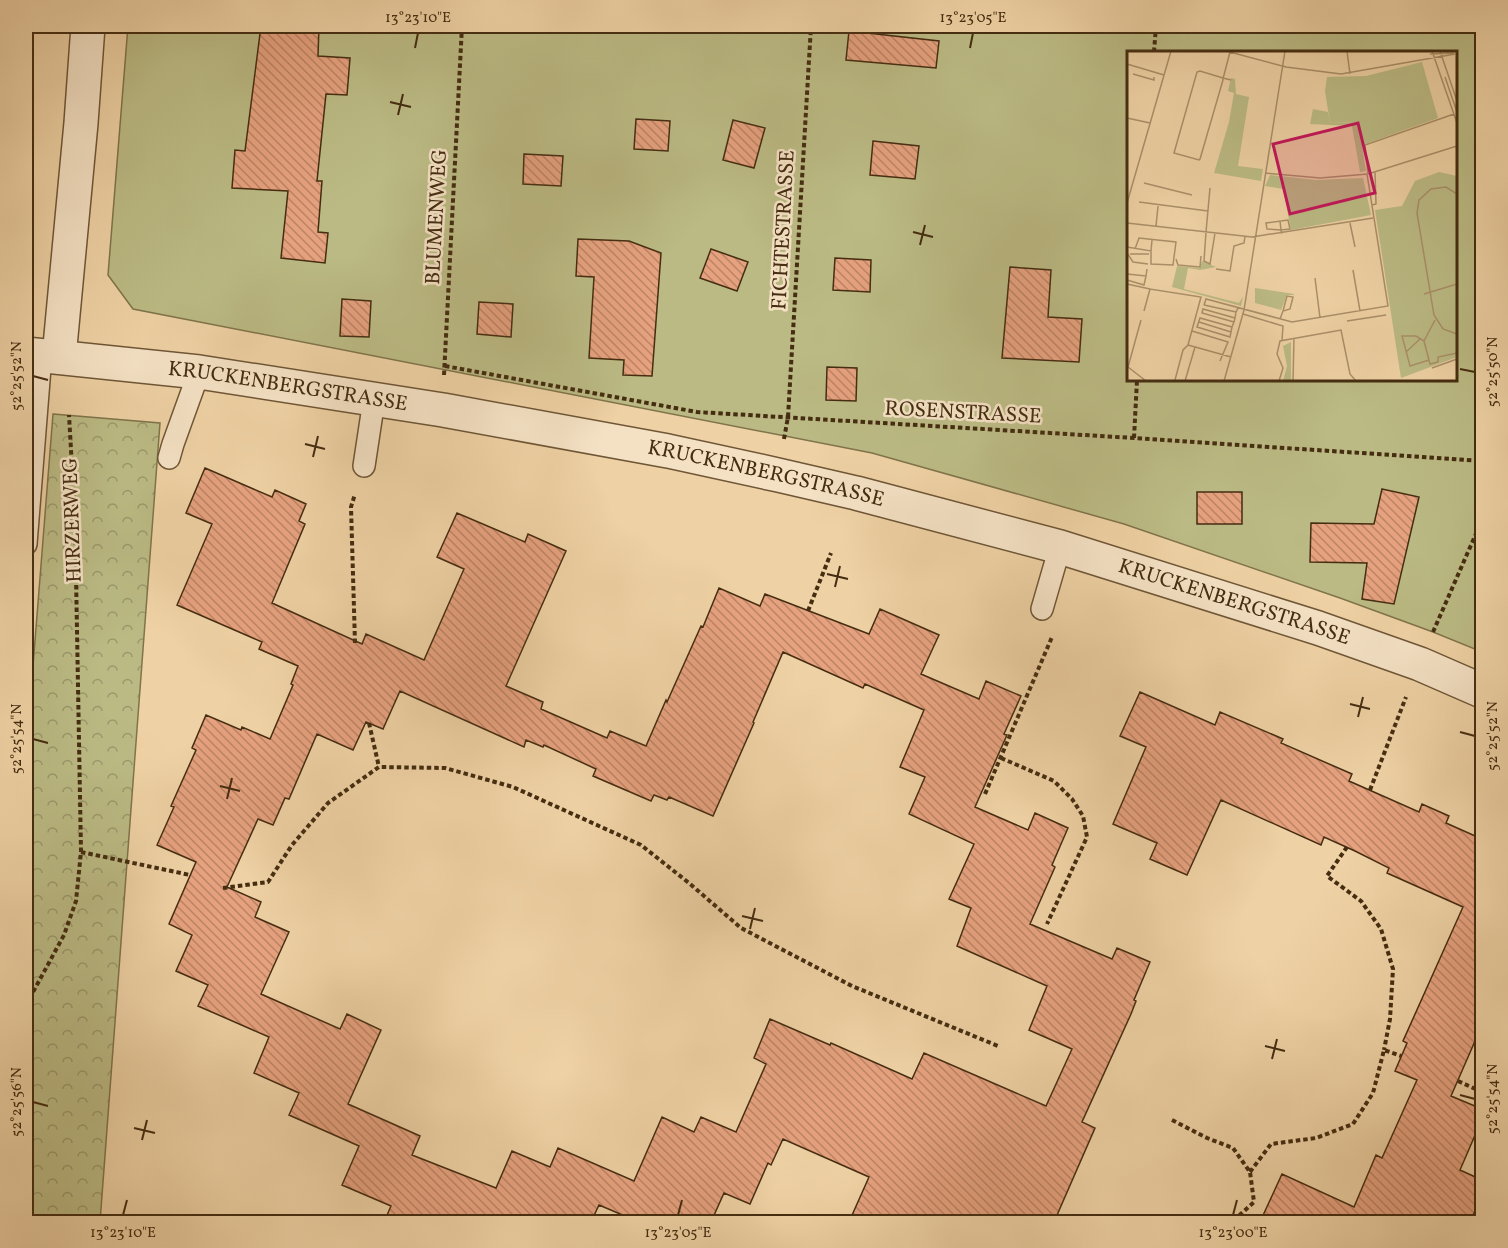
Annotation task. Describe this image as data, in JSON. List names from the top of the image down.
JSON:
{
  "streets": {
    "street": ["KRUCKENBERGSTRASSE"],
    "path": [
      "BLUMENWEG",
      "FICHTESTRASSE",
      "ROSENSTRASSE",
      "HIRZERWEG"
    ]
  },
  "crossings": [
    ["BLUMENWEG", "KRUCKENBERGSTRASSE"],
    ["BLUMENWEG", "ROSENSTRASSE"],
    ["FICHTESTRASSE", "ROSENSTRASSE"]
  ],
  "coordinates": [
    "13°23'10\"E",
    "13°23'05\"E",
    "52°25'50\"N",
    "52°25'52\"N",
    "52°25'54\"N",
    "52°25'56\"N",
    "13°23'00\"E"
  ]
}
